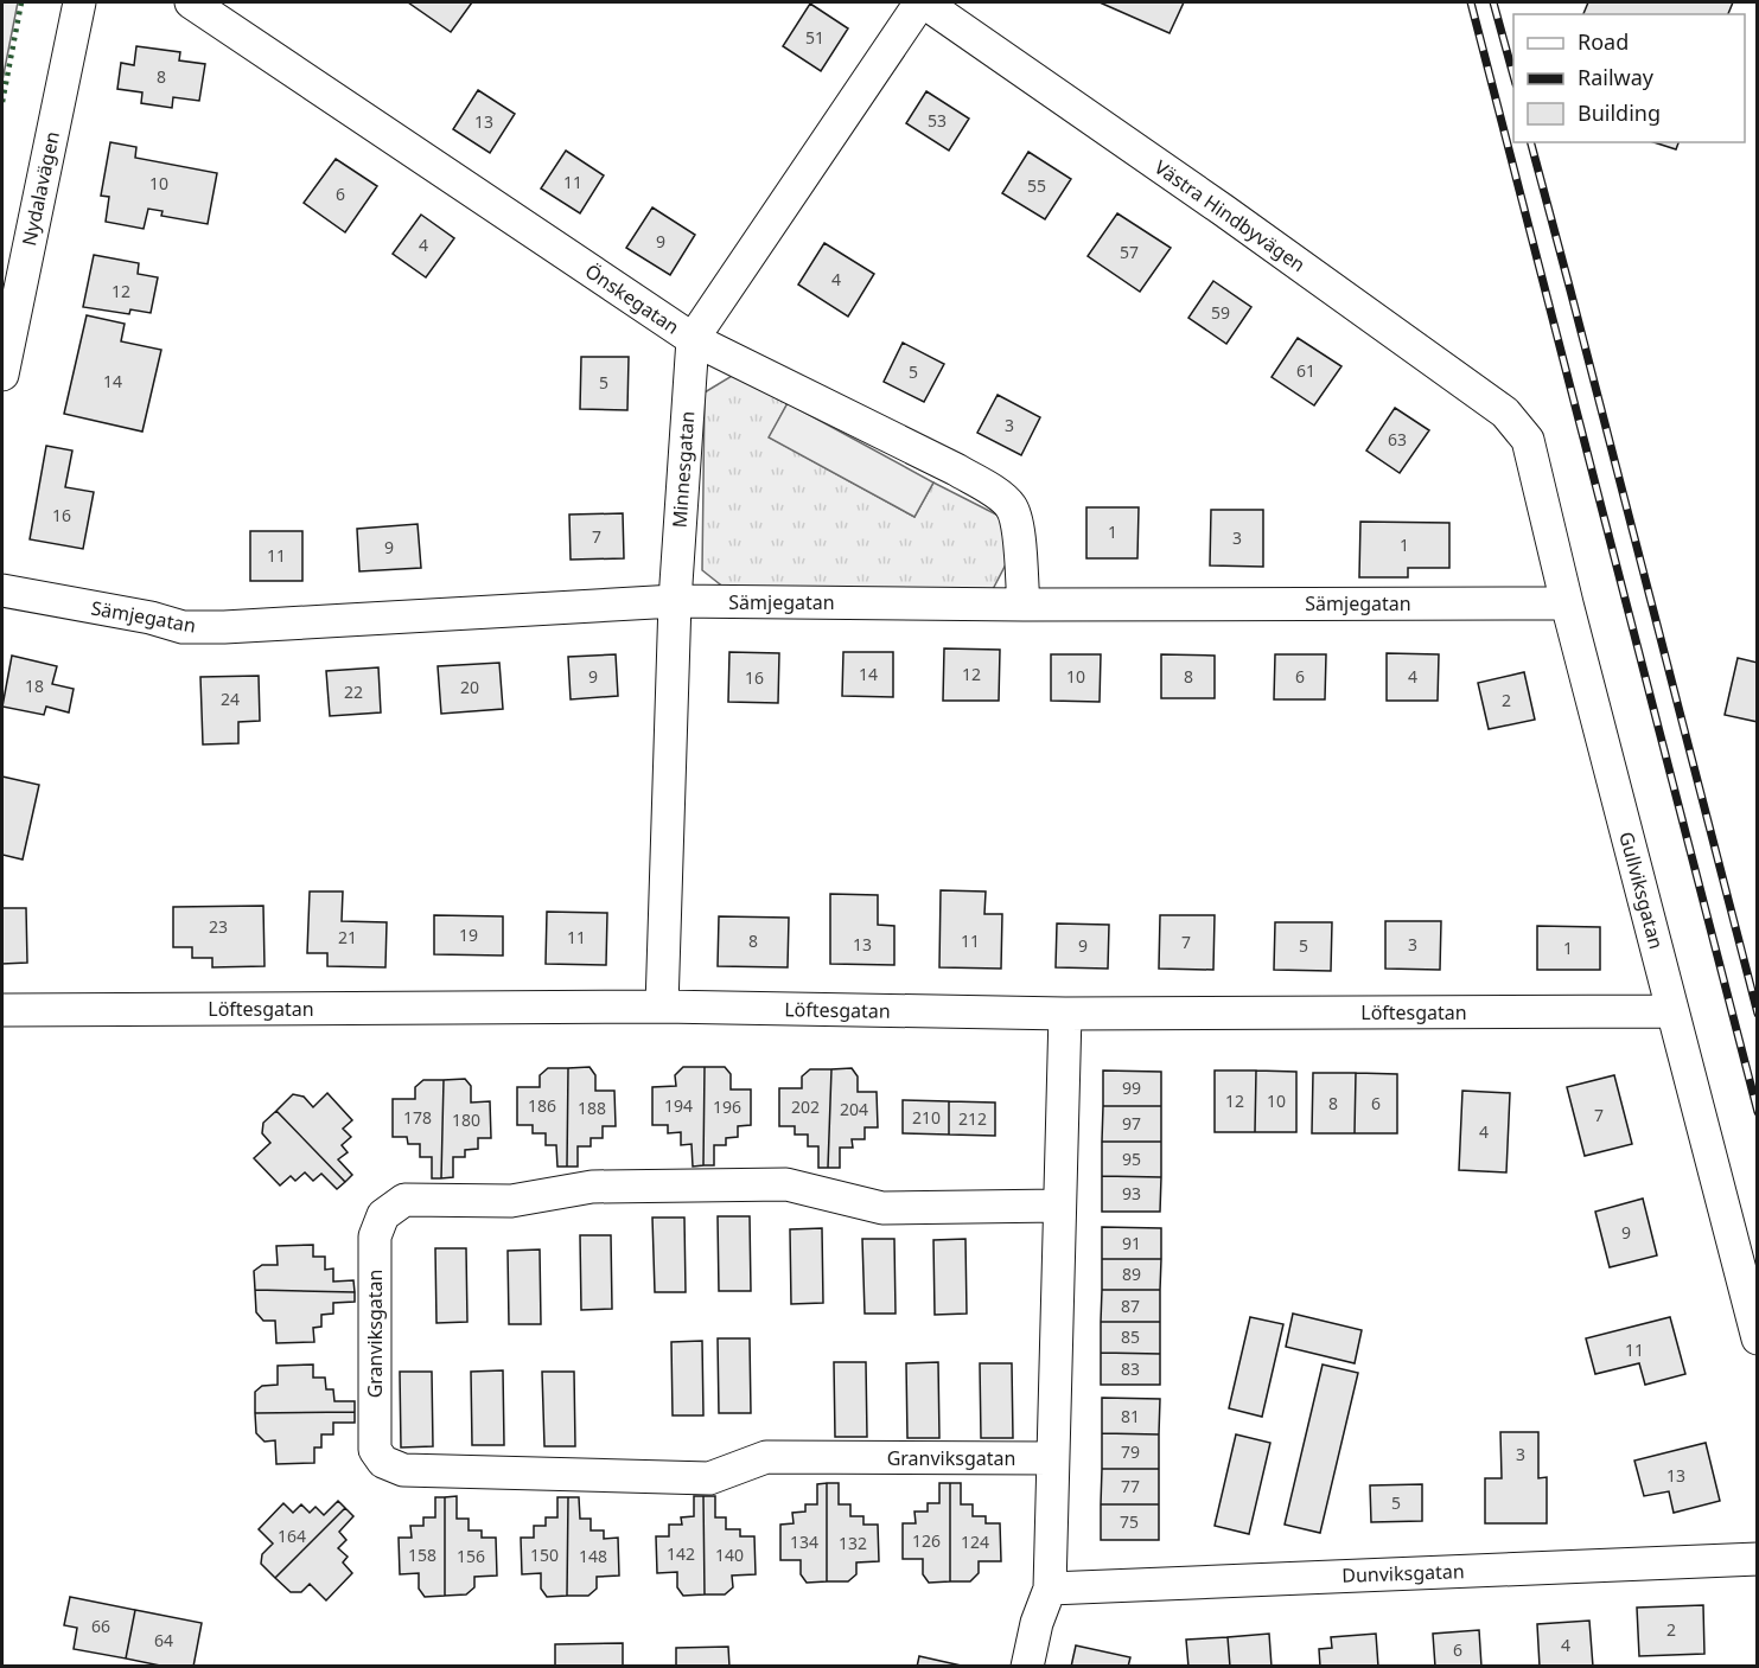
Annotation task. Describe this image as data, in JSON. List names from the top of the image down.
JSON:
{
  "streets": {
    "street": [
      "Nydalavägen",
      "Västra Hindbyvägen",
      "Önskegatan",
      "Minnesgatan",
      "Sämjegatan",
      "Gullviksgatan",
      "Löftesgatan",
      "Granviksgatan",
      "Dunviksgatan"
    ]
  },
  "crossings": [
    ["Västra Hindbyvägen", "Gullviksgatan"],
    ["Önskegatan", "Minnesgatan"],
    ["Önskegatan", "Sämjegatan"],
    ["Minnesgatan", "Sämjegatan"],
    ["Minnesgatan", "Löftesgatan"],
    ["Sämjegatan", "Gullviksgatan"],
    ["Gullviksgatan", "Löftesgatan"]
  ],
  "house_numbers": [
    "51",
    "8",
    "53",
    "13",
    "11",
    "10",
    "55",
    "6",
    "9",
    "4",
    "57",
    "4",
    "12",
    "59",
    "61",
    "5",
    "14",
    "5",
    "3",
    "63",
    "16",
    "1",
    "7",
    "3",
    "1",
    "9",
    "11",
    "14",
    "12",
    "9",
    "10",
    "8",
    "6",
    "4",
    "16",
    "18",
    "20",
    "22",
    "24",
    "2",
    "23",
    "19",
    "21",
    "11",
    "8",
    "11",
    "7",
    "13",
    "3",
    "9",
    "5",
    "1",
    "99",
    "12",
    "10",
    "8",
    "6",
    "186",
    "194",
    "196",
    "202",
    "188",
    "204",
    "7",
    "178",
    "210",
    "212",
    "180",
    "97",
    "4",
    "95",
    "93",
    "9",
    "91",
    "89",
    "87",
    "85",
    "11",
    "83",
    "81",
    "79",
    "3",
    "13",
    "77",
    "5",
    "75",
    "164",
    "126",
    "134",
    "124",
    "132",
    "142",
    "158",
    "150",
    "140",
    "156",
    "148",
    "66",
    "2",
    "64",
    "4",
    "6"
  ],
  "legend": ["Road", "Railway", "Building"]
}
